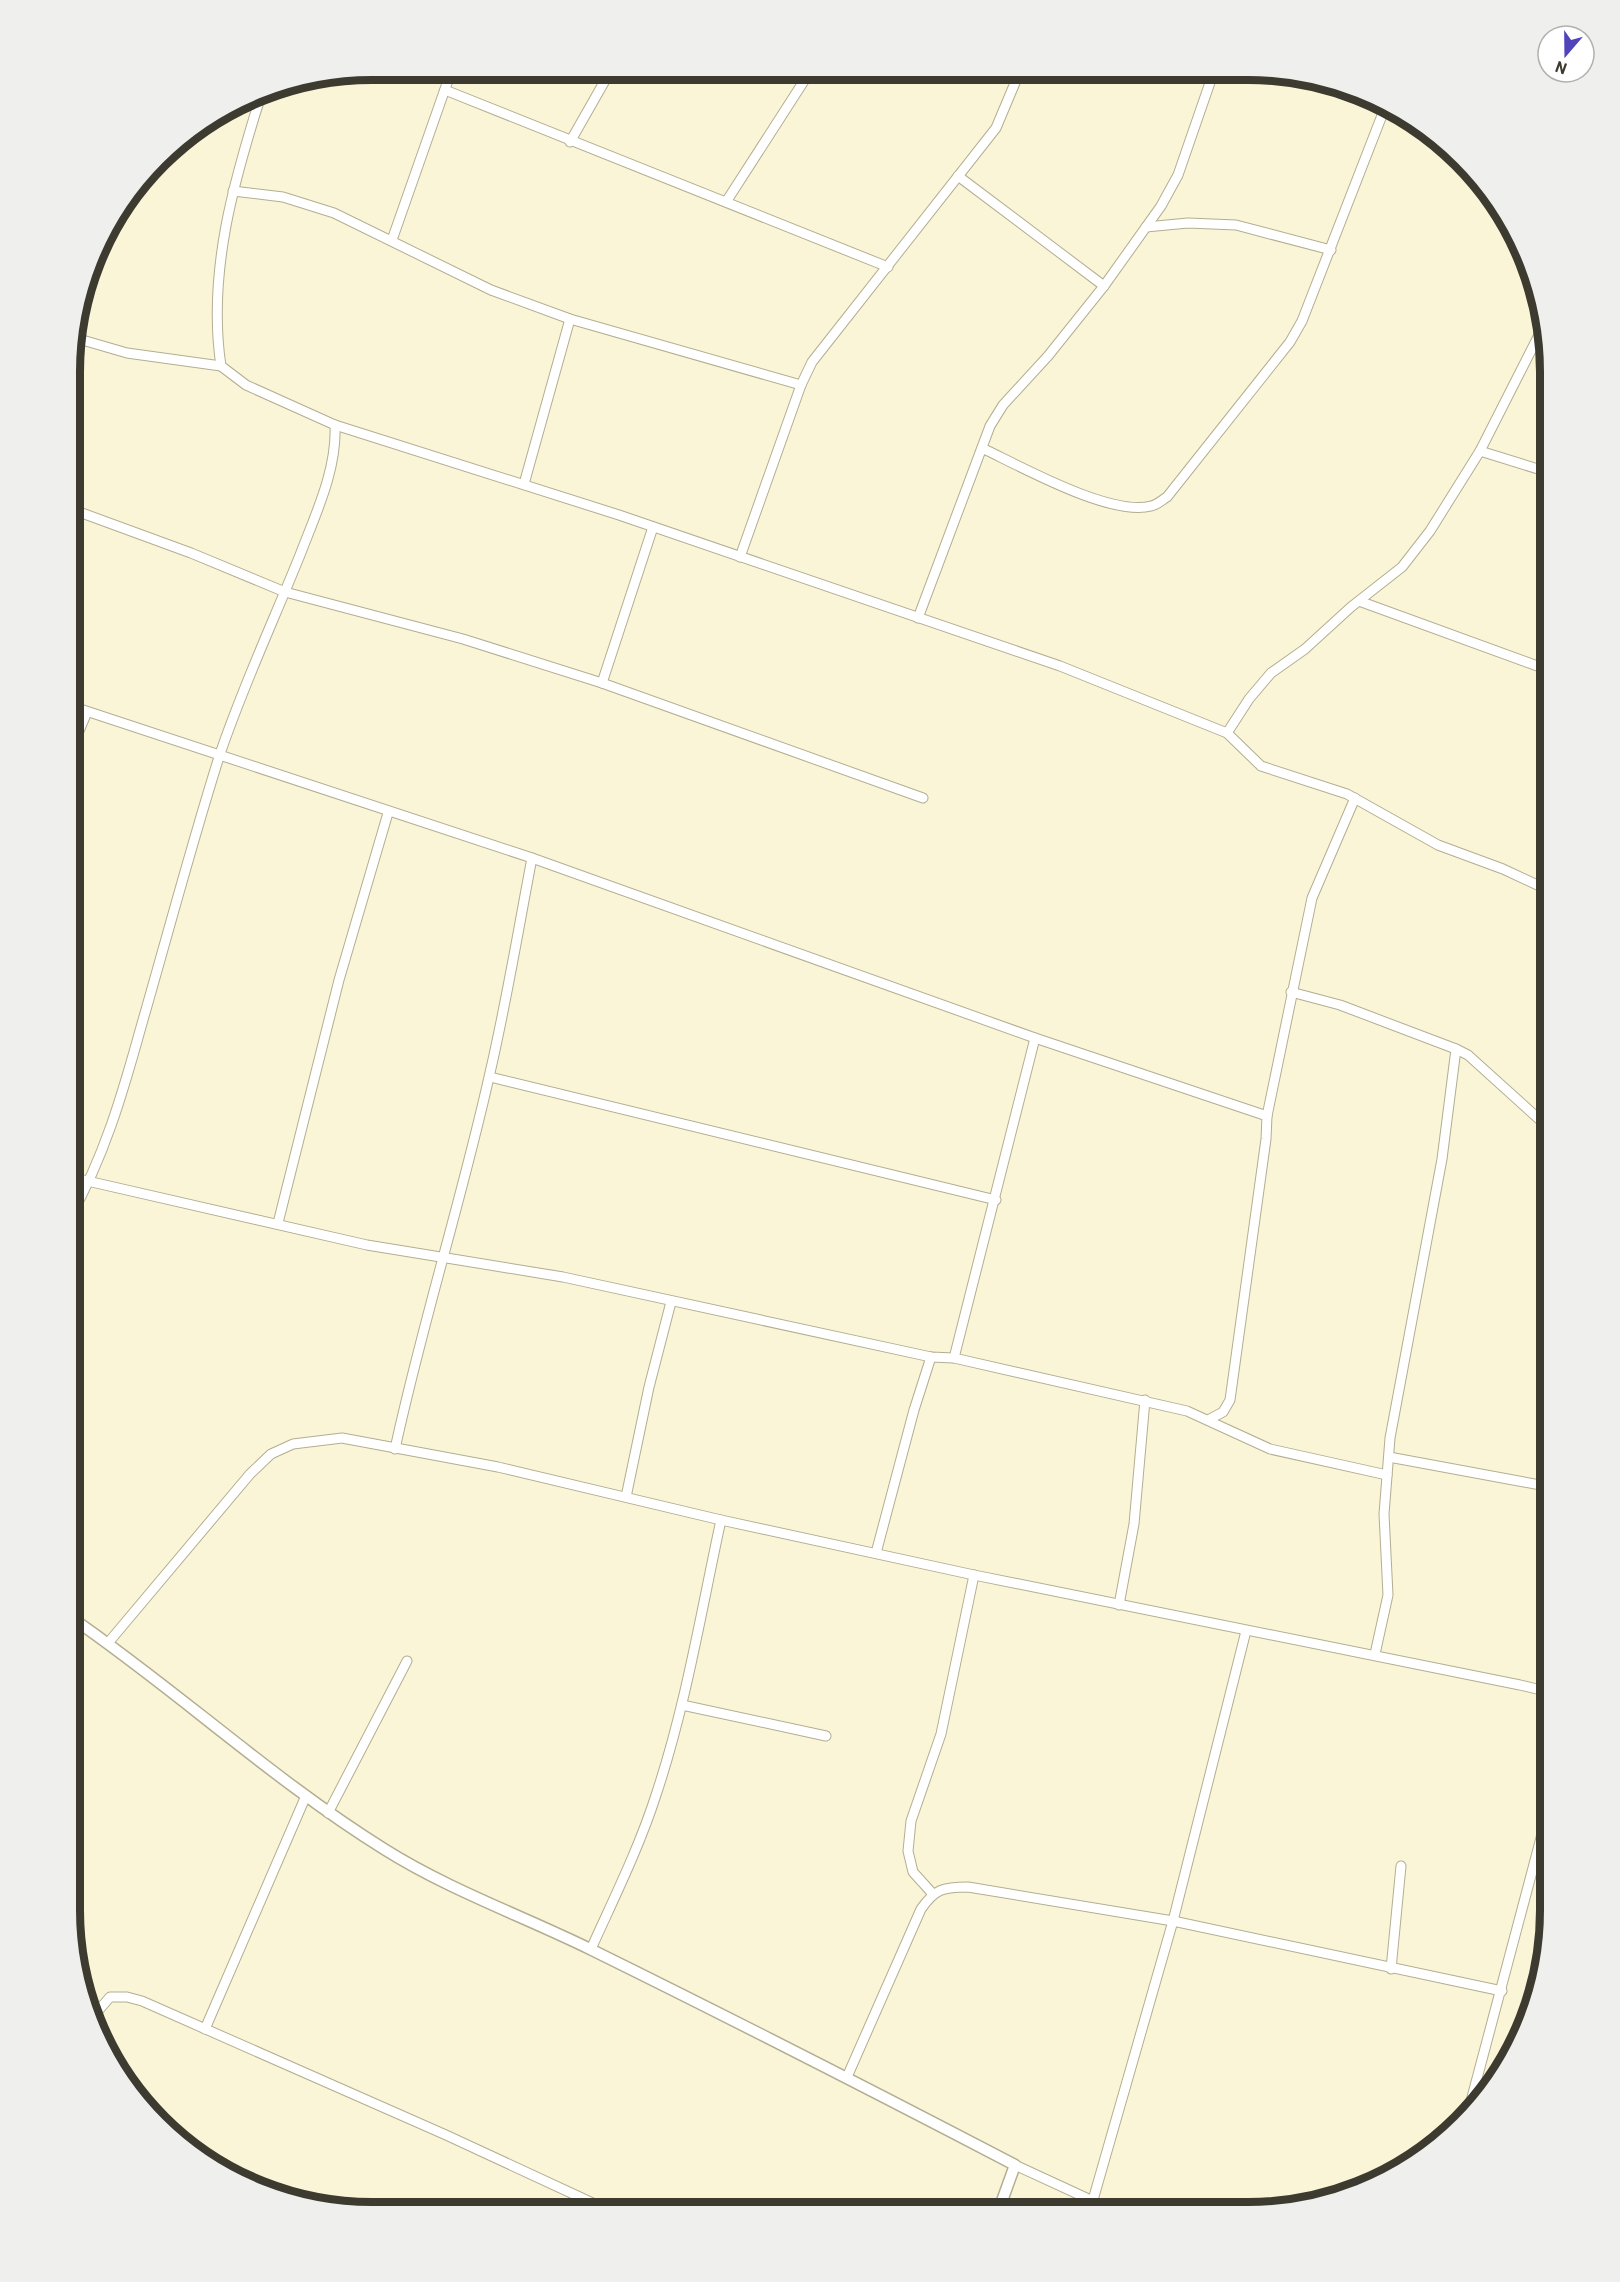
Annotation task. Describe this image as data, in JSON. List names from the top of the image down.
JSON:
{
  "north": "bottom"
}
